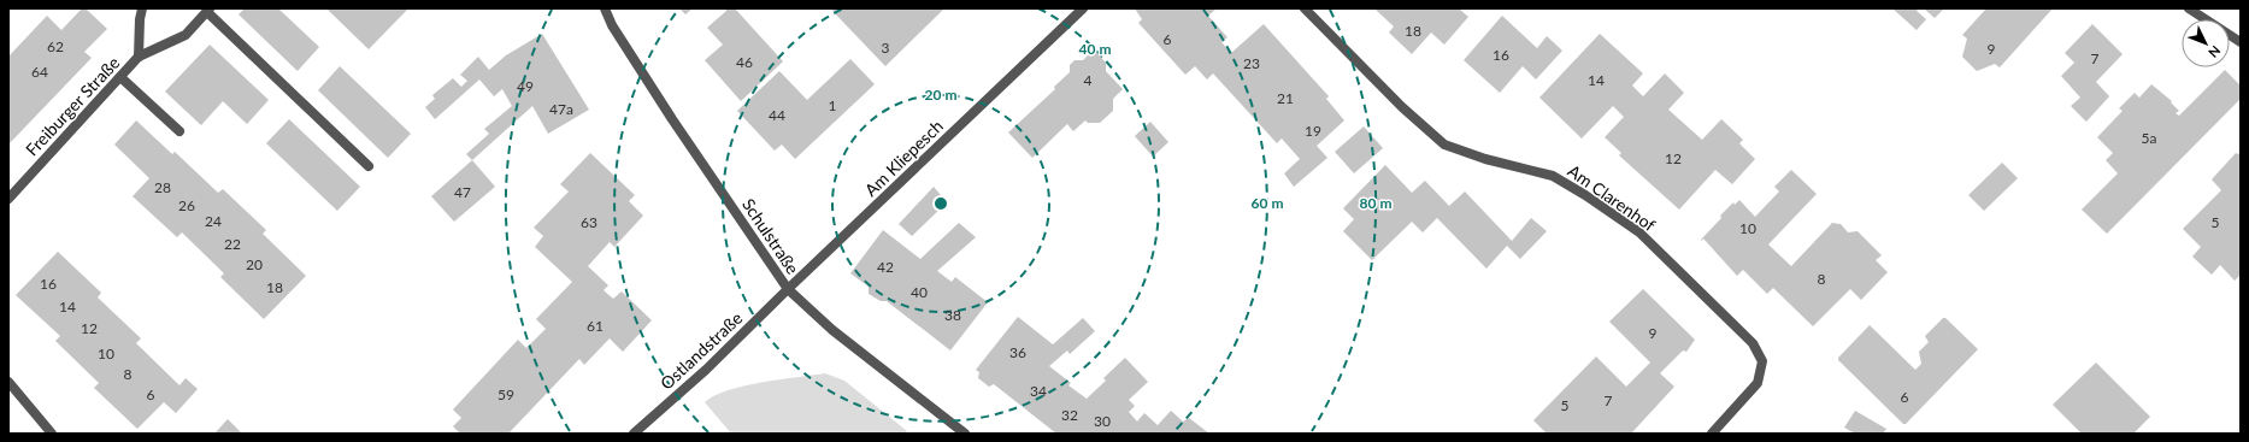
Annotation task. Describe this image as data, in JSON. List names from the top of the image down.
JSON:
{
  "streets": {
    "street": [
      "Freiburger Straße",
      "Am Kliepesch",
      "Am Clarenhof",
      "Schulstraße",
      "Ostlandstraße"
    ]
  },
  "crossings": [
    ["Am Kliepesch", "Schulstraße"],
    ["Am Kliepesch", "Ostlandstraße"],
    ["Schulstraße", "Ostlandstraße"]
  ],
  "house_numbers": [
    "18",
    "6",
    "62",
    "3",
    "9",
    "16",
    "7",
    "46",
    "23",
    "64",
    "4",
    "14",
    "49",
    "21",
    "1",
    "47a",
    "44",
    "19",
    "5a",
    "12",
    "28",
    "47",
    "26",
    "24",
    "63",
    "5",
    "10",
    "22",
    "20",
    "42",
    "8",
    "16",
    "18",
    "40",
    "14",
    "38",
    "61",
    "12",
    "9",
    "36",
    "10",
    "8",
    "34",
    "6",
    "59",
    "6",
    "7",
    "5",
    "32",
    "30"
  ],
  "north": "bottom right",
  "rings": [
    "40 m",
    "20 m",
    "60 m",
    "80 m"
  ]
}
